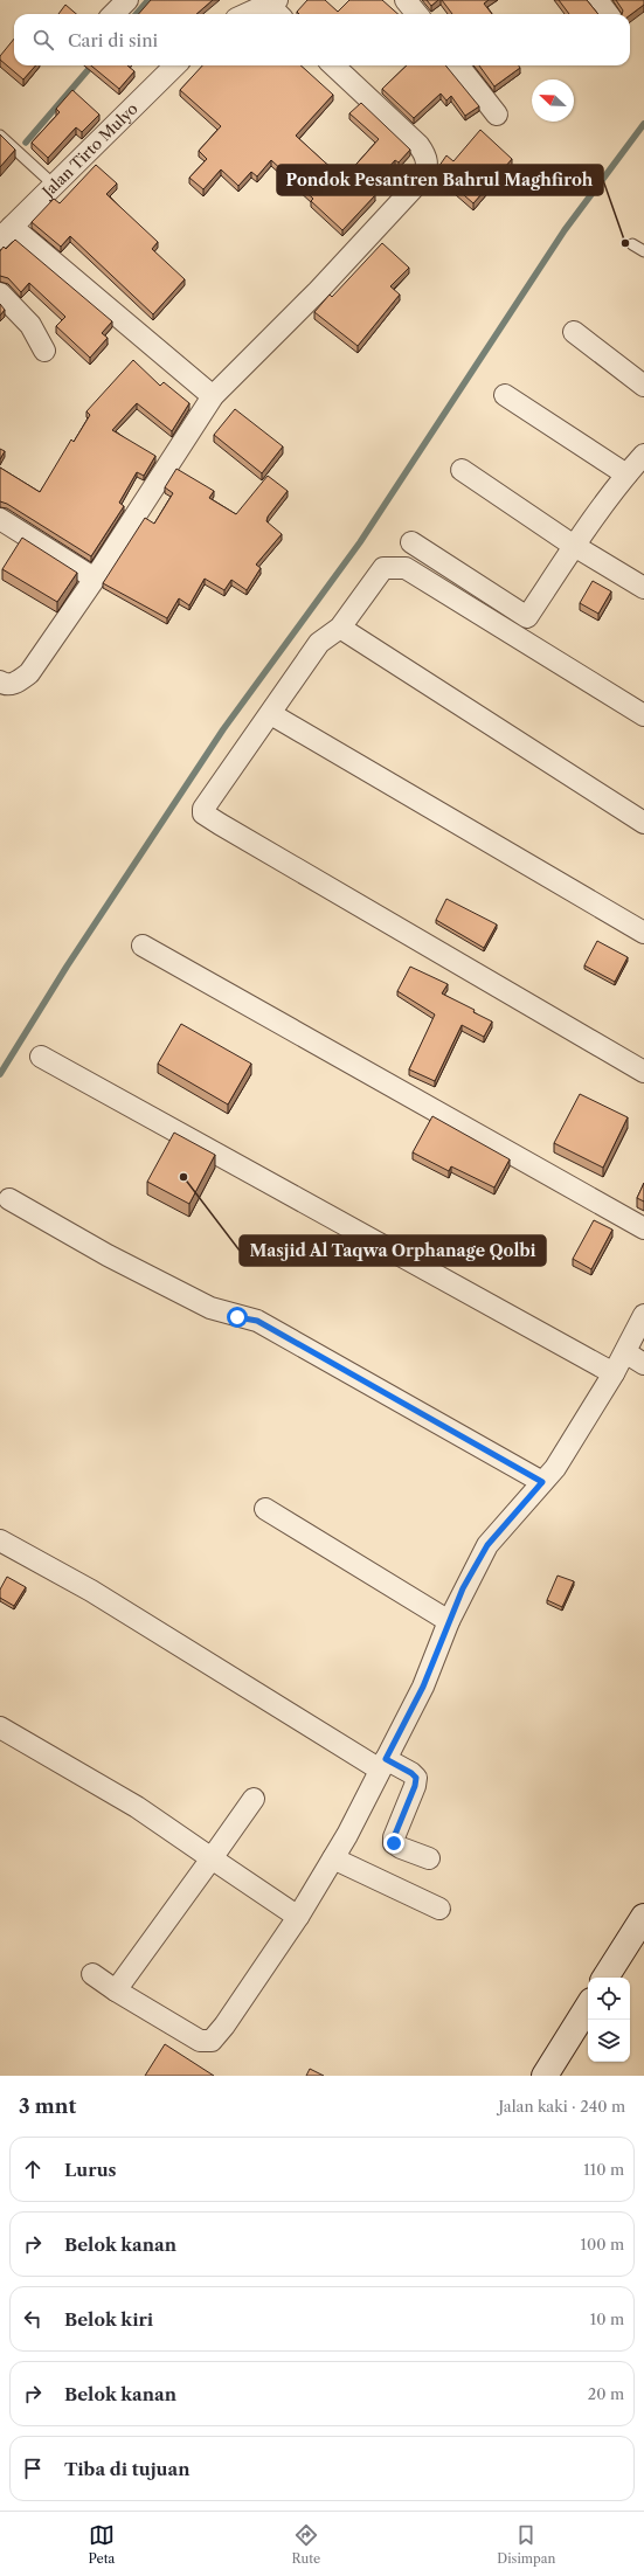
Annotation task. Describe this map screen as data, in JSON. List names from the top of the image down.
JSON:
{
  "streets": {
    "street": ["Jalan Tirto Mulyo"]
  },
  "places": ["Pondok Pesantren Bahrul Maghfiroh", "Masjid Al Taqwa Orphanage Qolbi"],
  "north": "top left",
  "page": {
    "search": "Cari di sini",
    "heading": ["3 mnt", "Jalan kaki · 240 m"],
    "list": [
      ["Lurus", "110 m"],
      ["Belok kanan", "100 m"],
      ["Belok kiri", "10 m"],
      ["Belok kanan", "20 m"],
      "Tiba di tujuan"
    ],
    "nav": ["Peta", "Rute", "Disimpan"]
  }
}
